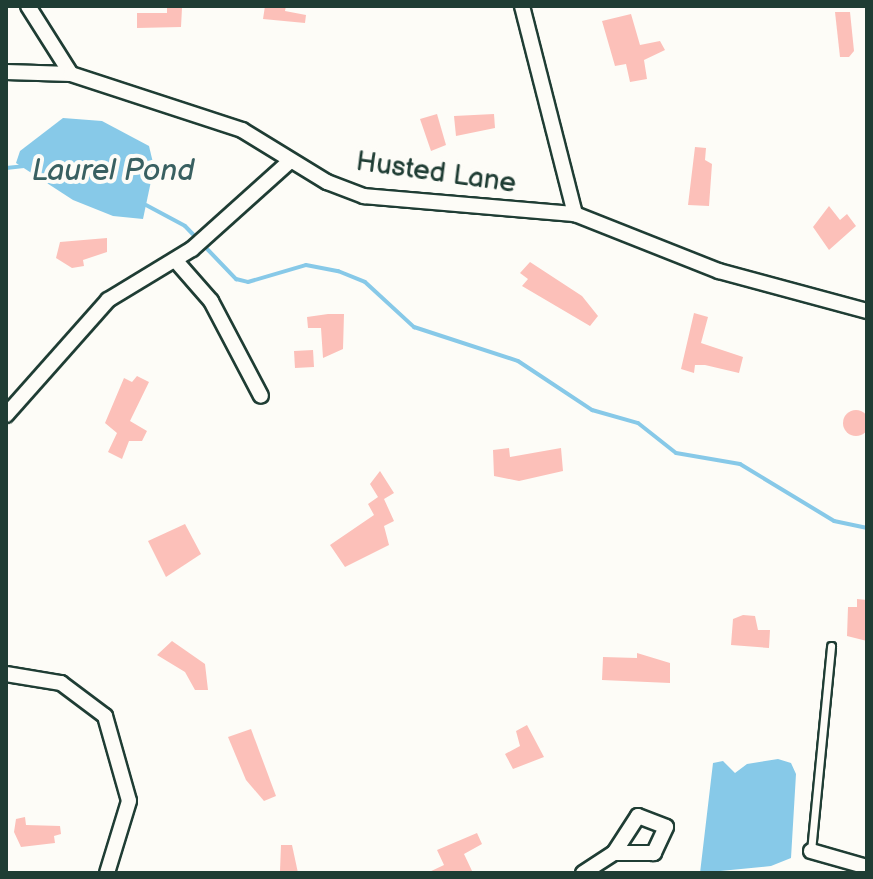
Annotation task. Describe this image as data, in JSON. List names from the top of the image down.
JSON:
{
  "streets": {
    "street": ["Husted Lane"]
  },
  "water": ["Laurel Pond"]
}
